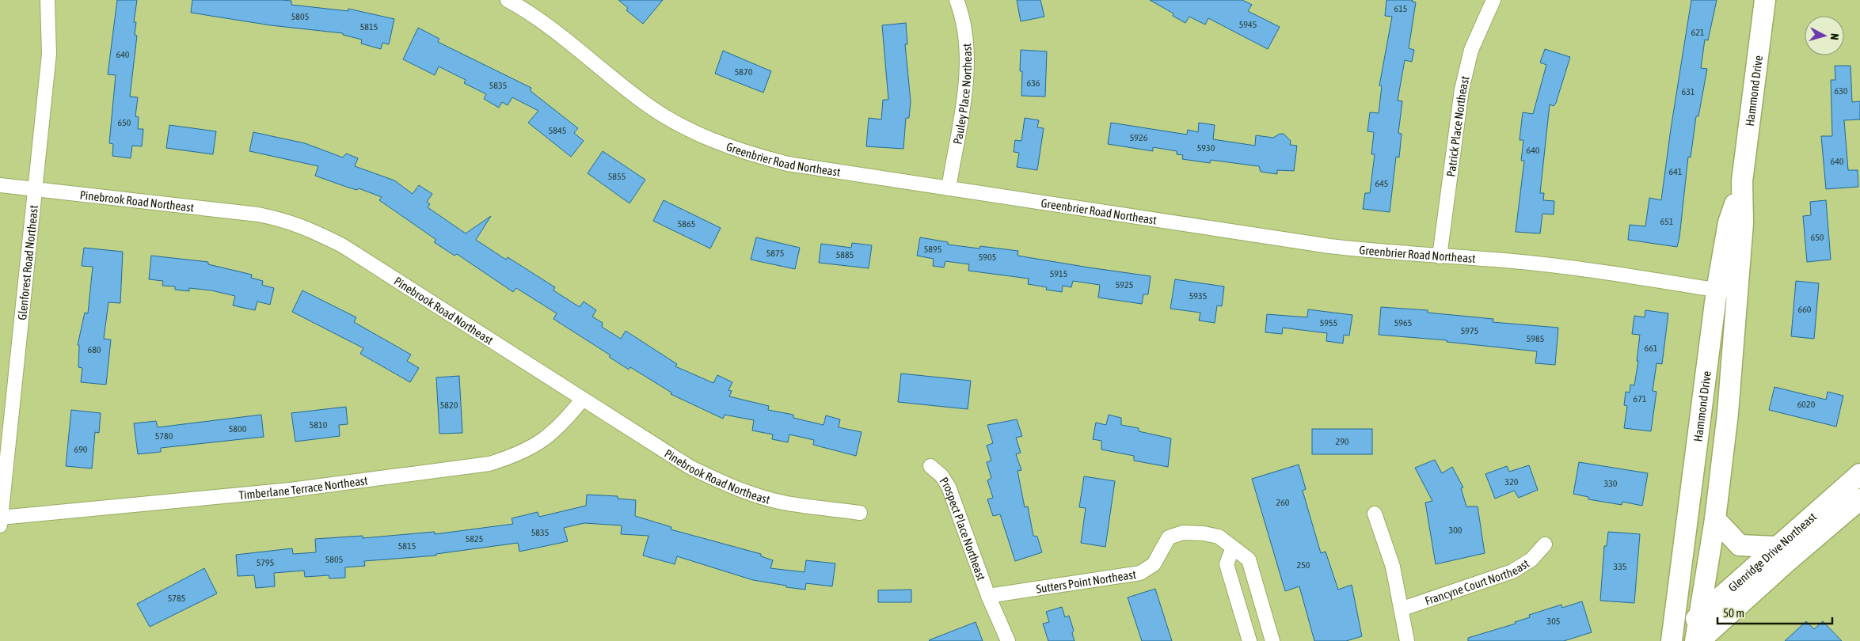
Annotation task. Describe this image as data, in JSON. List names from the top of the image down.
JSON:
{
  "streets": {
    "street": [
      "Hammond Drive",
      "Pauley Place Northeast",
      "Patrick Place Northeast",
      "Greenbrier Road Northeast",
      "Pinebrook Road Northeast",
      "Glenforest Road Northeast",
      "Timberlane Terrace Northeast",
      "Prospect Place Northeast",
      "Glenridge Drive Northeast",
      "Sutters Point Northeast",
      "Francyne Court Northeast"
    ]
  },
  "crossings": [
    ["Hammond Drive", "Greenbrier Road Northeast"],
    ["Hammond Drive", "Glenridge Drive Northeast"],
    ["Pauley Place Northeast", "Greenbrier Road Northeast"],
    ["Patrick Place Northeast", "Greenbrier Road Northeast"],
    ["Pinebrook Road Northeast", "Glenforest Road Northeast"],
    ["Pinebrook Road Northeast", "Timberlane Terrace Northeast"],
    ["Glenforest Road Northeast", "Timberlane Terrace Northeast"],
    ["Prospect Place Northeast", "Sutters Point Northeast"]
  ],
  "house_numbers": [
    "615",
    "5805",
    "5945",
    "5815",
    "621",
    "640",
    "5870",
    "636",
    "5835",
    "630",
    "631",
    "650",
    "5845",
    "5926",
    "5930",
    "640",
    "640",
    "641",
    "5855",
    "645",
    "651",
    "5865",
    "650",
    "5895",
    "5875",
    "5885",
    "5905",
    "5915",
    "5925",
    "5935",
    "660",
    "5955",
    "5965",
    "5975",
    "5985",
    "661",
    "680",
    "671",
    "6020",
    "5820",
    "5810",
    "5800",
    "5780",
    "290",
    "690",
    "320",
    "330",
    "260",
    "300",
    "5835",
    "5825",
    "5815",
    "5805",
    "5795",
    "250",
    "335",
    "5785",
    "305"
  ],
  "scale_bar": "50 m",
  "north": "right"
}
